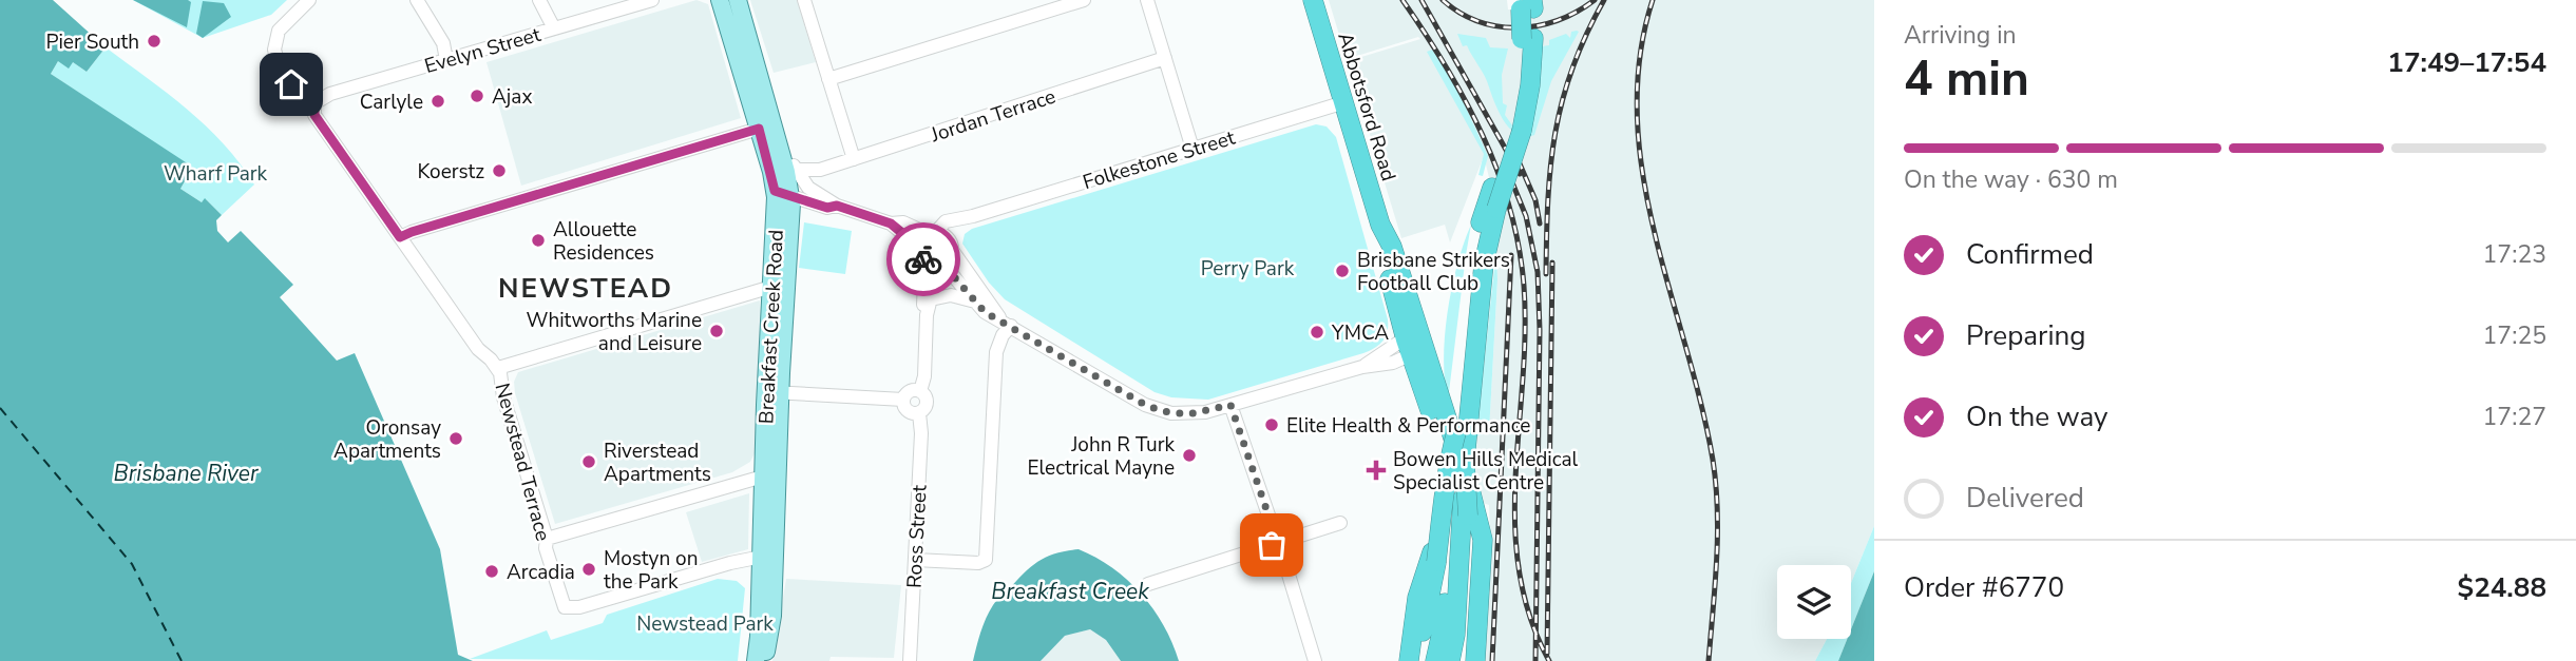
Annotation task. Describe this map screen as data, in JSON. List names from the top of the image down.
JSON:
{
  "streets": {
    "highway": ["Abbotsford Road"],
    "main road": ["Breakfast Creek Road"],
    "street": [
      "Evelyn Street",
      "Jordan Terrace",
      "Folkestone Street",
      "Newstead Terrace",
      "Ross Street"
    ]
  },
  "crossings": [
    ["Evelyn Street", "Newstead Terrace"],
    ["Abbotsford Road", "Folkestone Street"],
    ["Breakfast Creek Road", "Newstead Terrace"]
  ],
  "districts": ["NEWSTEAD"],
  "water": ["Brisbane River", "Breakfast Creek"],
  "parks": ["Wharf Park", "Perry Park", "Newstead Park"],
  "places": {
    "other": [
      "Pier South",
      "Ajax",
      "Carlyle",
      "Koerstz",
      "Allouette Residences",
      "Brisbane Strikers Football Club",
      "Whitworths Marine and Leisure",
      "YMCA",
      "Elite Health & Performance",
      "Oronsay Apartments",
      "John R Turk Electrical Mayne",
      "Riverstead Apartments",
      "Mostyn on the Park",
      "Arcadia"
    ],
    "health": ["Bowen Hills Medical Specialist Centre"]
  },
  "page": {
    "heading": ["4 min", "Arriving in", "17:49–17:54"],
    "panel": ["Order #6770", "$24.88"],
    "bar": "On the way · 630 m",
    "list": [
      ["Confirmed", "17:23"],
      ["Preparing", "17:25"],
      ["On the way", "17:27"],
      "Delivered"
    ]
  }
}
